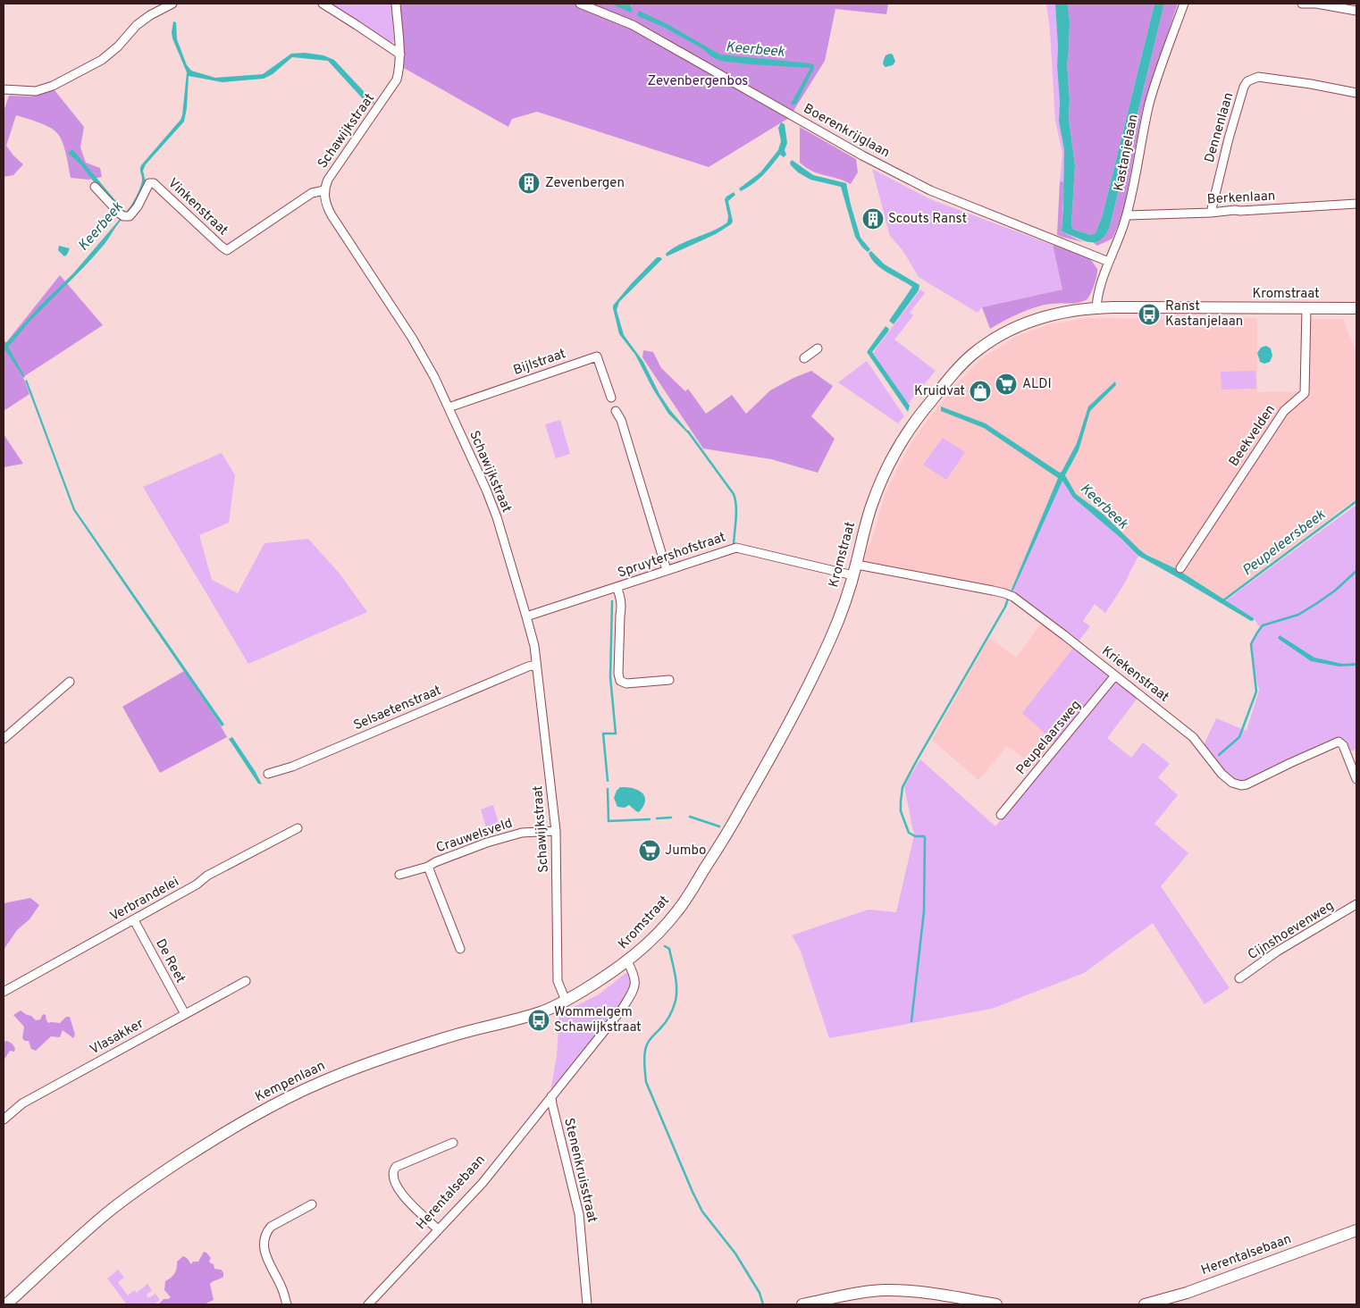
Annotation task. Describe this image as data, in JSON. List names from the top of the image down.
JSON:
{
  "streets": {
    "main road": ["Kromstraat", "Kempenlaan", "Herentalsebaan"],
    "street": [
      "Dennenlaan",
      "Schawijkstraat",
      "Boerenkrijglaan",
      "Kastanjelaan",
      "Berkenlaan",
      "Vinkenstraat",
      "Bijlstraat",
      "Beekvelden",
      "Spruytershofstraat",
      "Kriekenstraat",
      "Selsaetenstraat",
      "Peupelaarsweg",
      "Crauwelsveld",
      "Verbrandelei",
      "Cijnshoevenweg",
      "De Reet",
      "Vlasakker",
      "Stenenkruisstraat"
    ]
  },
  "crossings": [
    ["Dennenlaan", "Berkenlaan"],
    ["Schawijkstraat", "Vinkenstraat"],
    ["Schawijkstraat", "Bijlstraat"],
    ["Schawijkstraat", "Spruytershofstraat"],
    ["Schawijkstraat", "Selsaetenstraat"],
    ["Schawijkstraat", "Crauwelsveld"],
    ["Schawijkstraat", "Kempenlaan"],
    ["Boerenkrijglaan", "Kastanjelaan"],
    ["Kastanjelaan", "Berkenlaan"],
    ["Kastanjelaan", "Kromstraat"],
    ["Kromstraat", "Beekvelden"],
    ["Kromstraat", "Spruytershofstraat"],
    ["Kromstraat", "Kriekenstraat"],
    ["Kromstraat", "Kempenlaan"],
    ["Kromstraat", "Stenenkruisstraat"],
    ["Kromstraat", "Herentalsebaan"],
    ["Spruytershofstraat", "Kriekenstraat"],
    ["Kriekenstraat", "Peupelaarsweg"],
    ["Verbrandelei", "De Reet"],
    ["De Reet", "Vlasakker"],
    ["Stenenkruisstraat", "Herentalsebaan"]
  ],
  "water": ["Keerbeek", "Peupeleersbeek"],
  "parks": ["Zevenbergenbos"],
  "places": {
    "building": ["Zevenbergen", "Scouts Ranst"],
    "bus stop": ["Ranst Kastanjelaan", "Wommelgem Schawijkstraat"],
    "supermarket": ["ALDI", "Jumbo"],
    "shop": ["Kruidvat"]
  }
}
